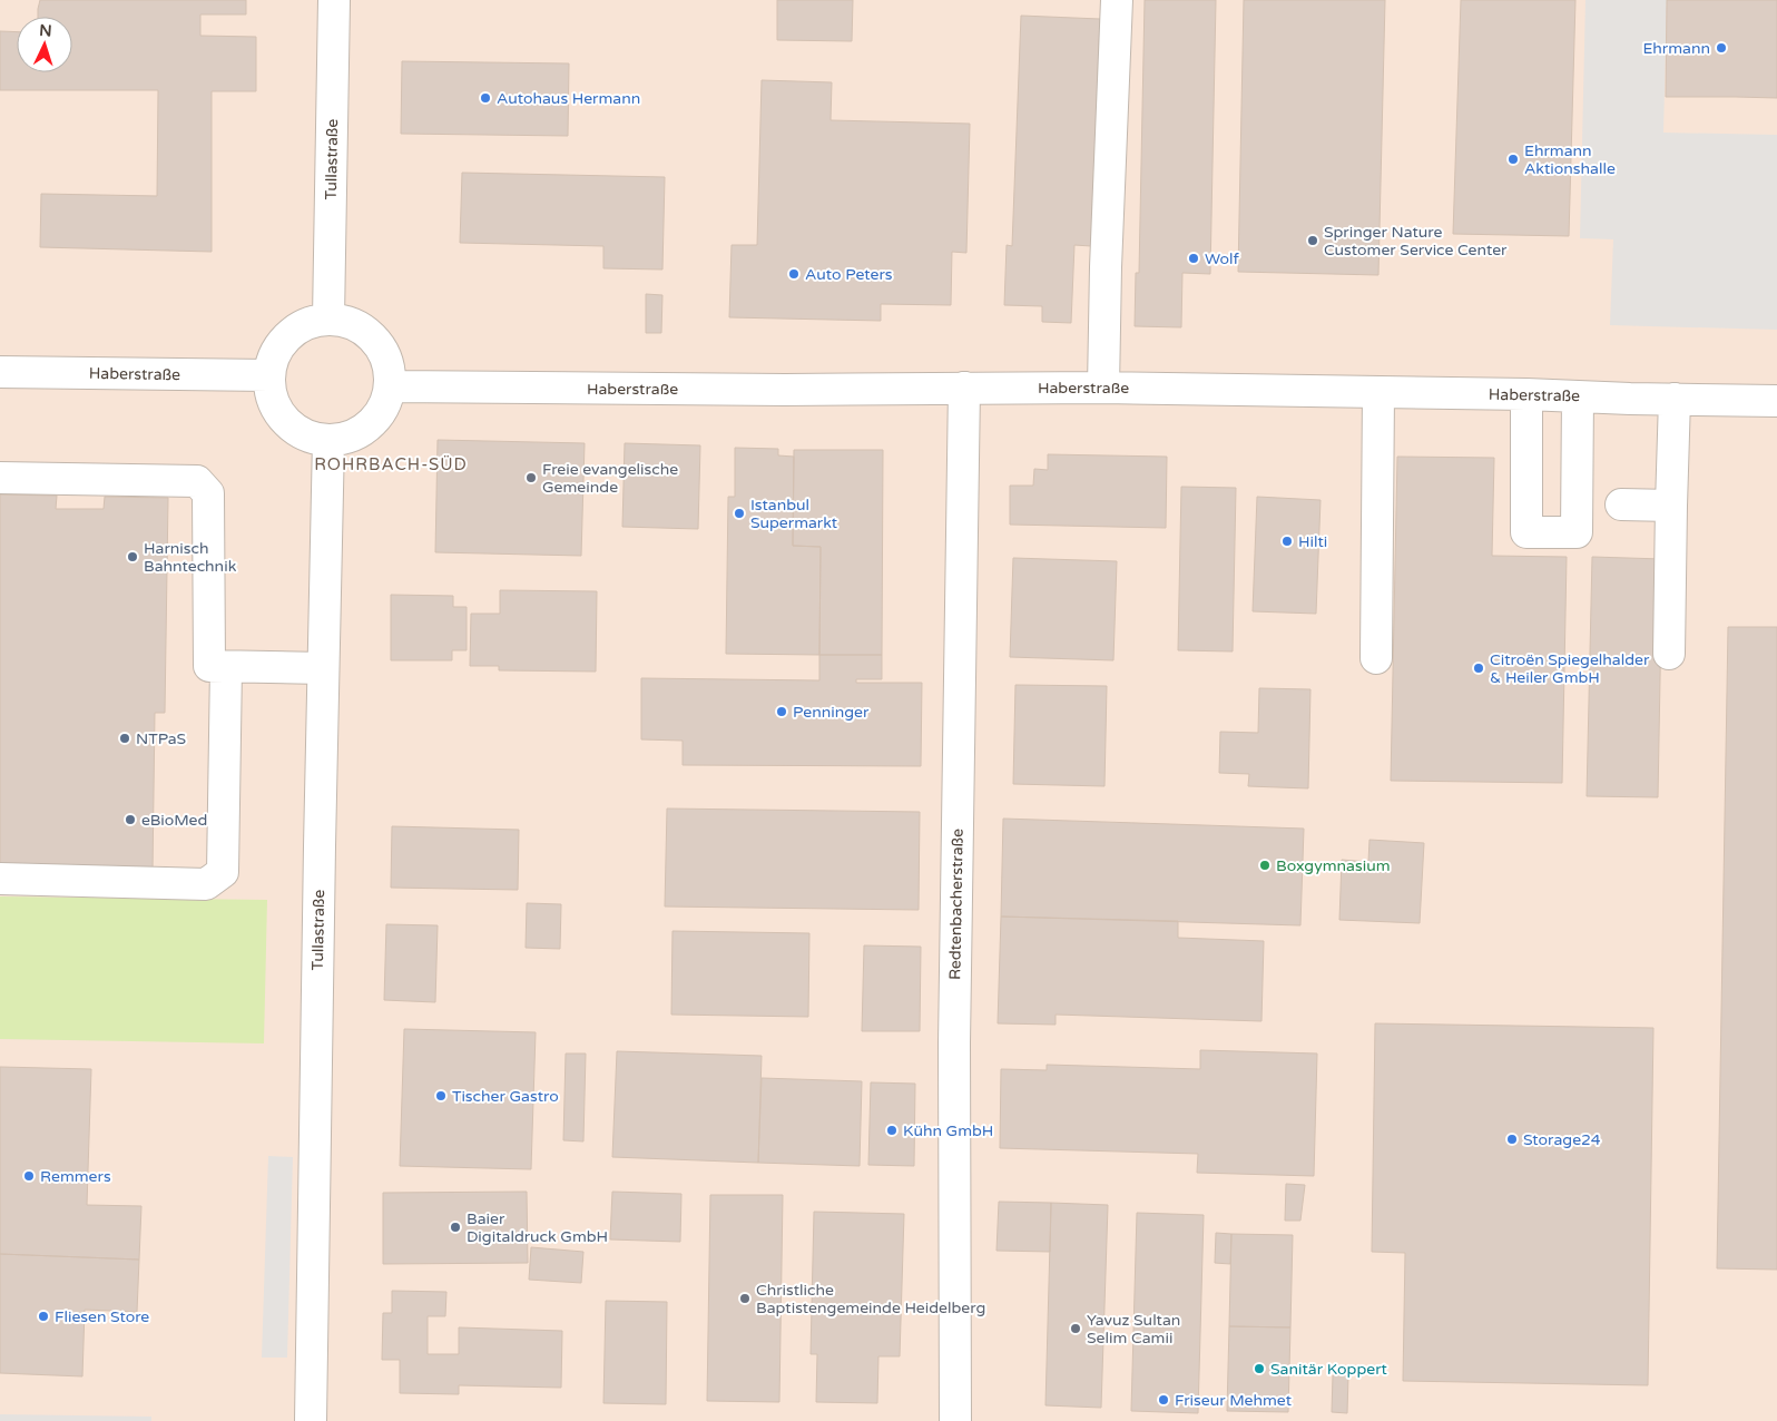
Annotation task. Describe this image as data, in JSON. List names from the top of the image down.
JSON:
{
  "streets": {
    "street": ["Tullastraße", "Haberstraße", "Redtenbacherstraße"]
  },
  "crossings": [
    ["Tullastraße", "Haberstraße"],
    ["Haberstraße", "Redtenbacherstraße"]
  ],
  "districts": ["ROHRBACH-SÜD"],
  "places": [
    "Ehrmann",
    "Autohaus Hermann",
    "Ehrmann Aktionshalle",
    "Springer Nature Customer Service Center",
    "Wolf",
    "Auto Peters",
    "Freie evangelische Gemeinde",
    "Istanbul Supermarkt",
    "Hilti",
    "Harnisch Bahntechnik",
    "Citroën Spiegelhalder & Heiler GmbH",
    "Penninger",
    "NTPaS",
    "eBioMed",
    "Boxgymnasium",
    "Tischer Gastro",
    "Kühn GmbH",
    "Storage24",
    "Remmers",
    "Baier Digitaldruck GmbH",
    "Christliche Baptistengemeinde Heidelberg",
    "Fliesen Store",
    "Yavuz Sultan Selim Camii",
    "Sanitär Koppert",
    "Friseur Mehmet"
  ],
  "north": "top"
}
